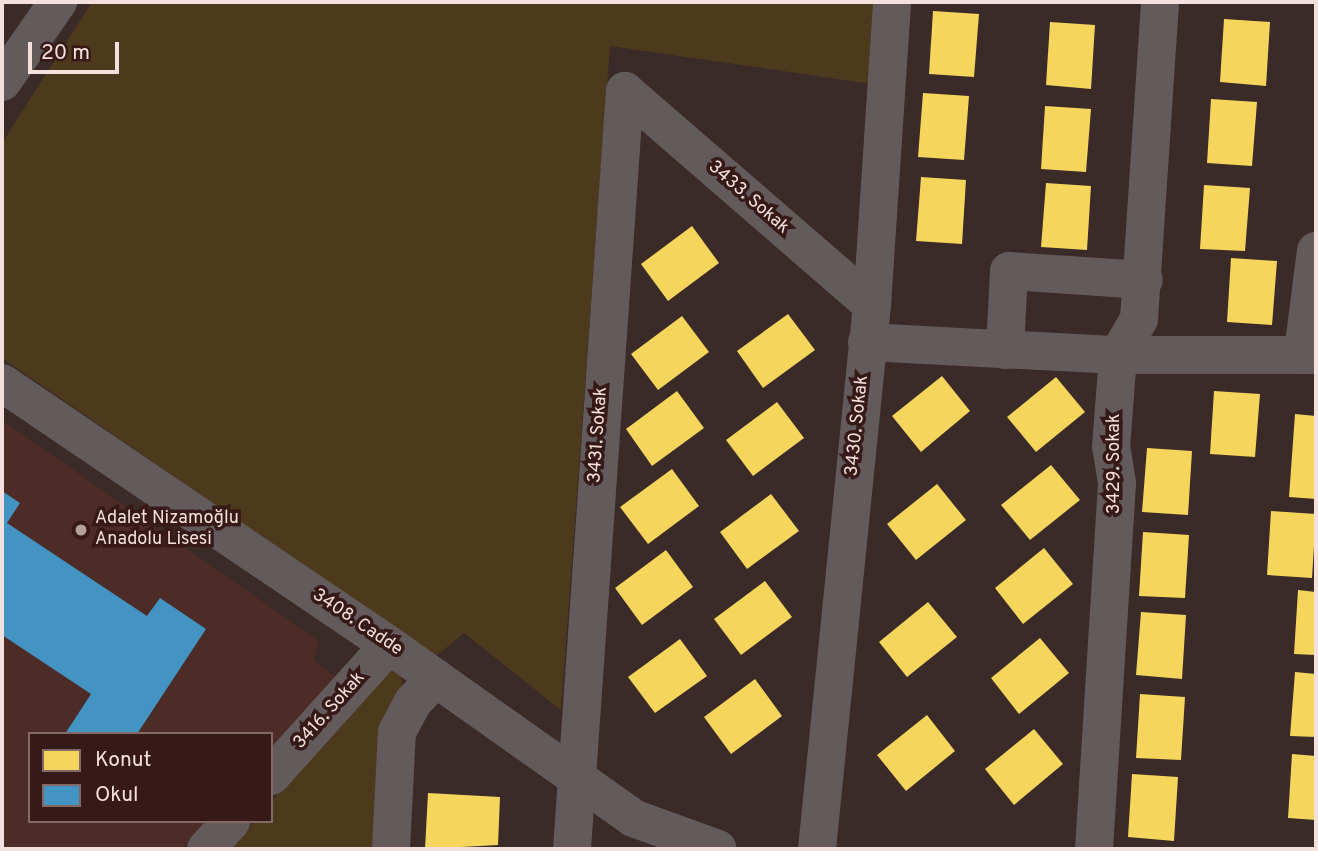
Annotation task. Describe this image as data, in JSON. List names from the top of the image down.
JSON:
{
  "streets": {
    "street": [
      "3433. Sokak",
      "3430. Sokak",
      "3431. Sokak",
      "3429. Sokak",
      "3408. Cadde",
      "3416. Sokak"
    ]
  },
  "crossings": [
    ["3433. Sokak", "3430. Sokak"],
    ["3433. Sokak", "3431. Sokak"],
    ["3431. Sokak", "3408. Cadde"],
    ["3408. Cadde", "3416. Sokak"]
  ],
  "places": ["Adalet Nizamoğlu Anadolu Lisesi"],
  "legend": ["Konut", "Okul"],
  "scale_bar": "20 m"
}
